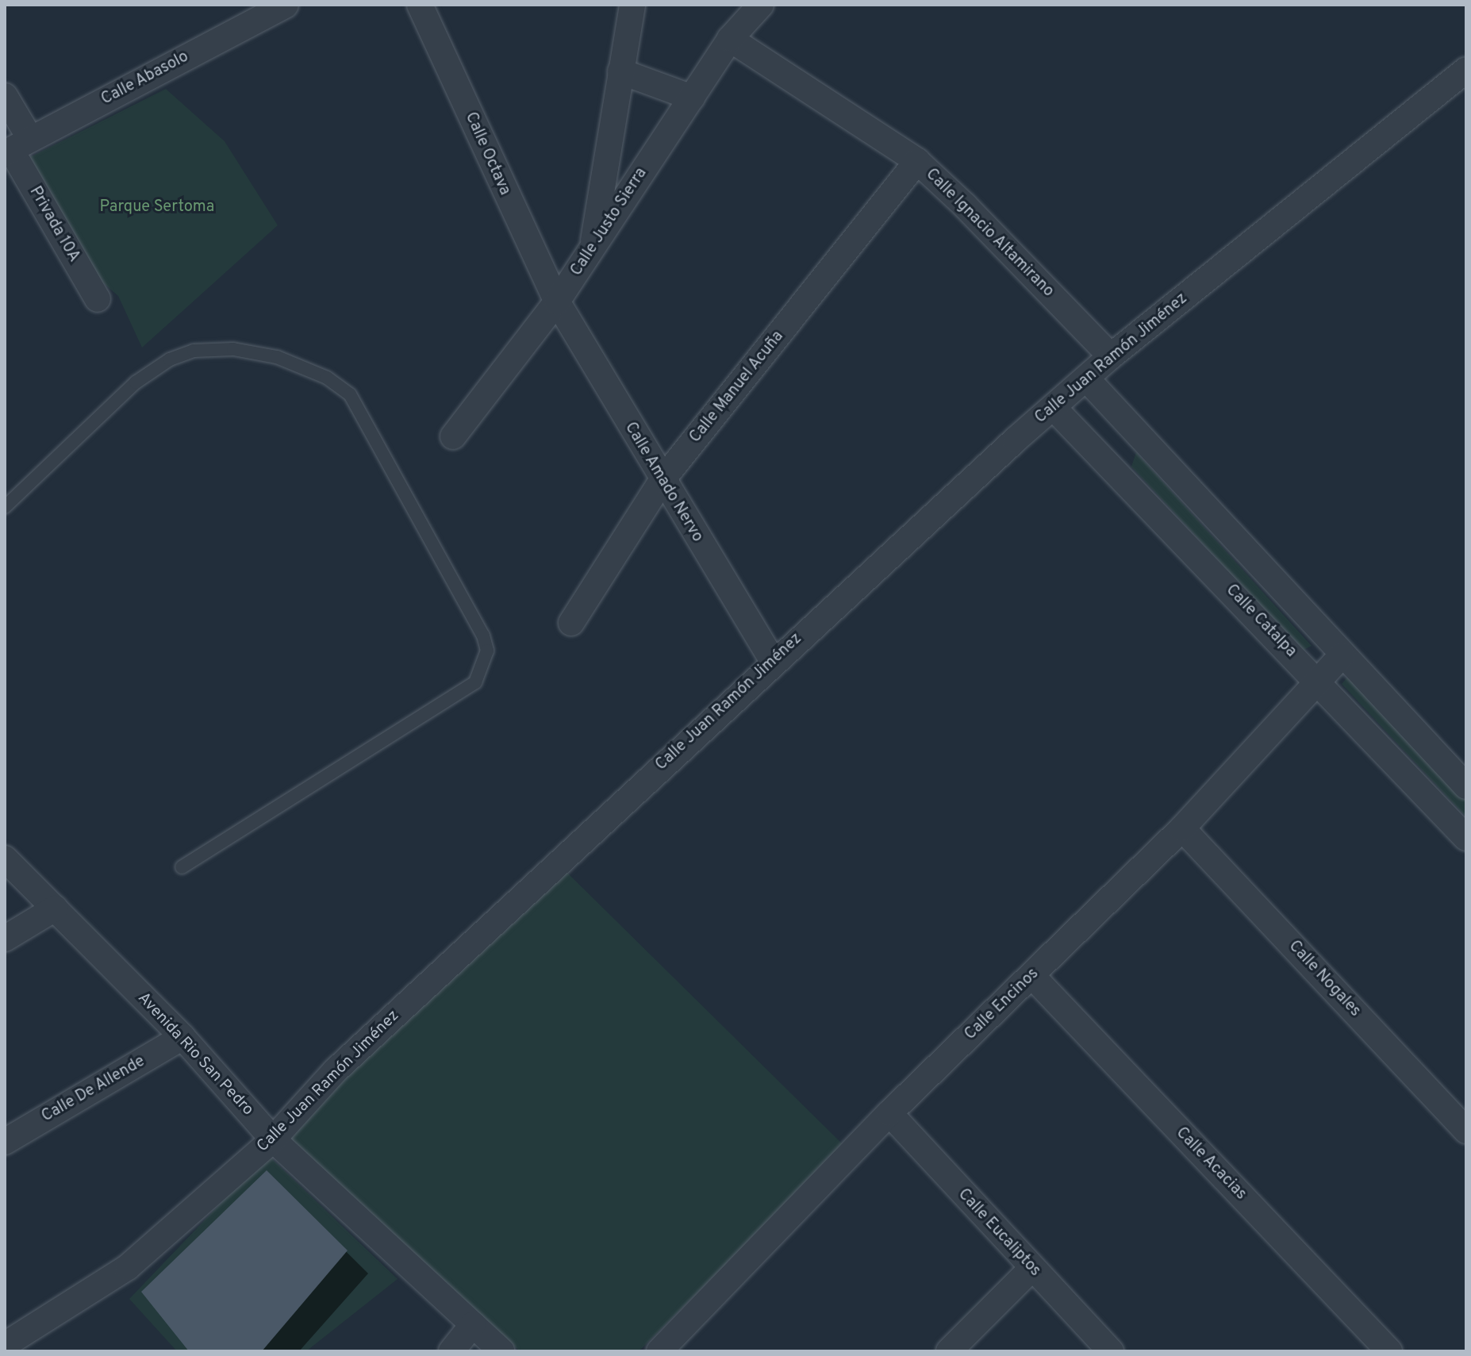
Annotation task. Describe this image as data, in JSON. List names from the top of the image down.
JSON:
{
  "streets": {
    "street": [
      "Calle Abasolo",
      "Calle Octava",
      "Calle Justo Sierra",
      "Privada 10A",
      "Calle Ignacio Altamirano",
      "Calle Juan Ramón Jiménez",
      "Calle Manuel Acuña",
      "Calle Amado Nervo",
      "Calle Catalpa",
      "Calle Nogales",
      "Calle Encinos",
      "Avenida Rio San Pedro",
      "Calle De Allende",
      "Calle Acacias",
      "Calle Eucaliptos"
    ]
  },
  "crossings": [
    ["Calle Abasolo", "Privada 10A"],
    ["Calle Octava", "Calle Justo Sierra"],
    ["Calle Octava", "Calle Amado Nervo"],
    ["Calle Justo Sierra", "Calle Ignacio Altamirano"],
    ["Calle Justo Sierra", "Calle Amado Nervo"],
    ["Calle Ignacio Altamirano", "Calle Juan Ramón Jiménez"],
    ["Calle Ignacio Altamirano", "Calle Manuel Acuña"],
    ["Calle Juan Ramón Jiménez", "Calle Amado Nervo"],
    ["Calle Juan Ramón Jiménez", "Calle Catalpa"],
    ["Calle Juan Ramón Jiménez", "Avenida Rio San Pedro"],
    ["Calle Manuel Acuña", "Calle Amado Nervo"],
    ["Calle Catalpa", "Calle Encinos"],
    ["Calle Nogales", "Calle Encinos"],
    ["Calle Encinos", "Calle Acacias"],
    ["Calle Encinos", "Calle Eucaliptos"],
    ["Avenida Rio San Pedro", "Calle De Allende"]
  ],
  "parks": ["Parque Sertoma"]
}
